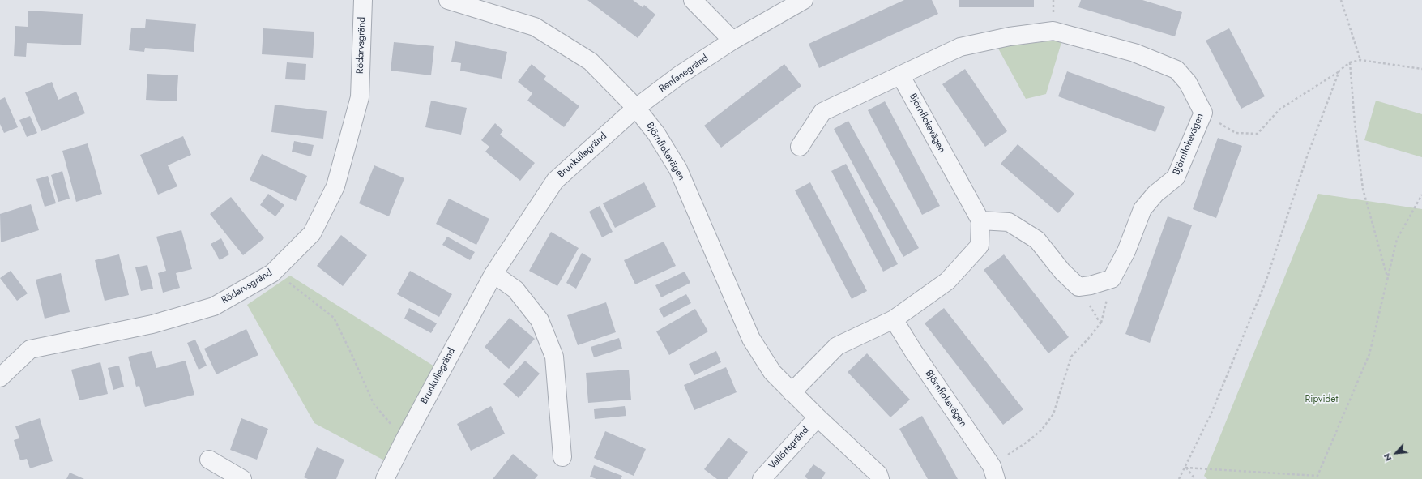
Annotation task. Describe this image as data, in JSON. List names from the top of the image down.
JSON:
{
  "streets": {
    "street": [
      "Rödarvsgränd",
      "Renfanegränd",
      "Björnflokevägen",
      "Brunkullegränd",
      "Vallörtsgränd"
    ]
  },
  "crossings": [
    ["Renfanegränd", "Björnflokevägen"],
    ["Renfanegränd", "Brunkullegränd"],
    ["Björnflokevägen", "Brunkullegränd"],
    ["Björnflokevägen", "Vallörtsgränd"]
  ],
  "parks": ["Ripvidet"],
  "north": "bottom left"
}
